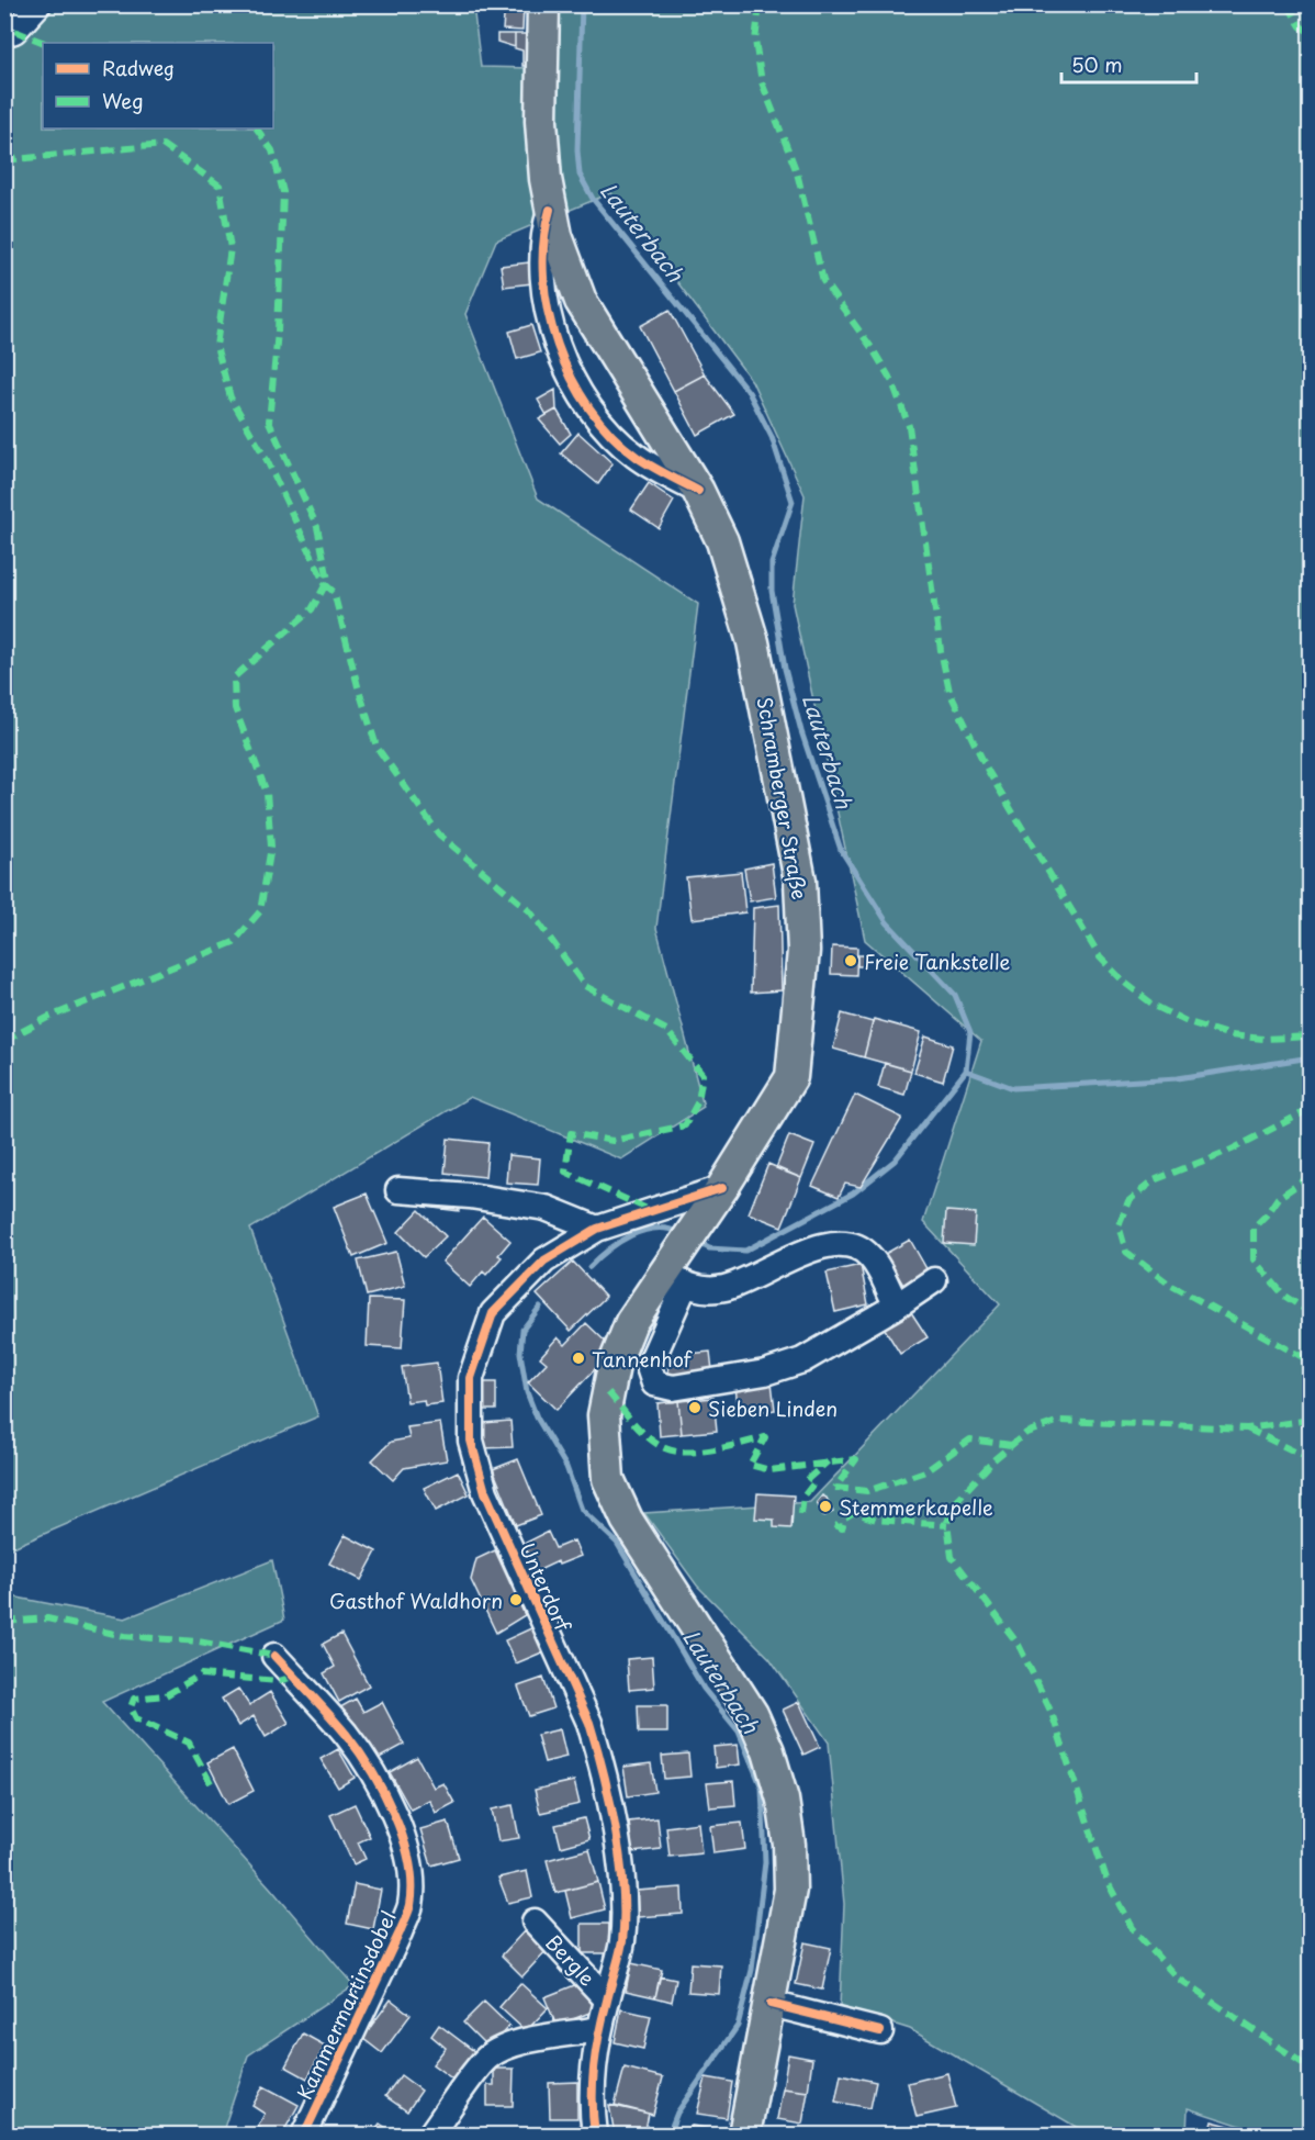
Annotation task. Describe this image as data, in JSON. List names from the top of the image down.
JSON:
{
  "streets": {
    "main road": ["Schramberger Straße"],
    "street": ["Unterdorf", "Bergle", "Kammermartinsdobel"]
  },
  "crossings": [
    ["Schramberger Straße", "Unterdorf"],
    ["Unterdorf", "Bergle"]
  ],
  "water": ["Lauterbach"],
  "places": [
    "Freie Tankstelle",
    "Tannenhof",
    "Sieben Linden",
    "Stemmerkapelle",
    "Gasthof Waldhorn"
  ],
  "legend": ["Radweg", "Weg"],
  "scale_bar": "50 m"
}
